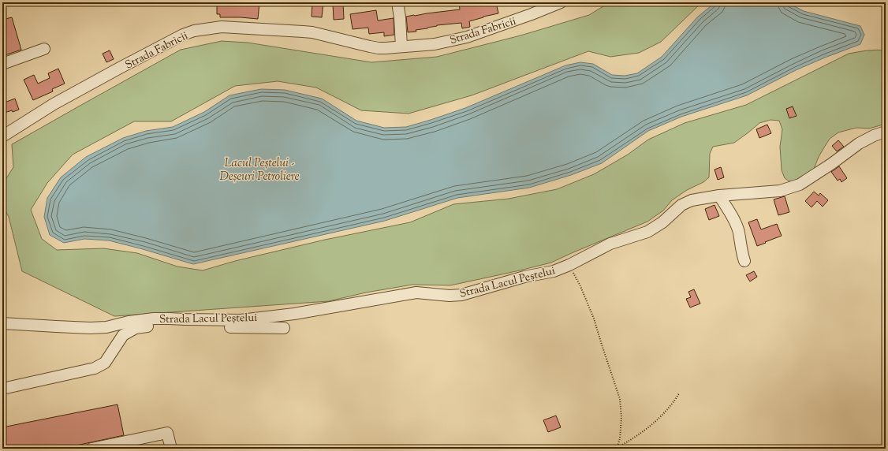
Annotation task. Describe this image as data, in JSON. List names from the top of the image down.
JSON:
{
  "streets": {
    "street": ["Strada Fabricii", "Strada Lacul Peștelui"]
  },
  "water": ["Lacul Peștelui - Deșeuri Petroliere"]
}
